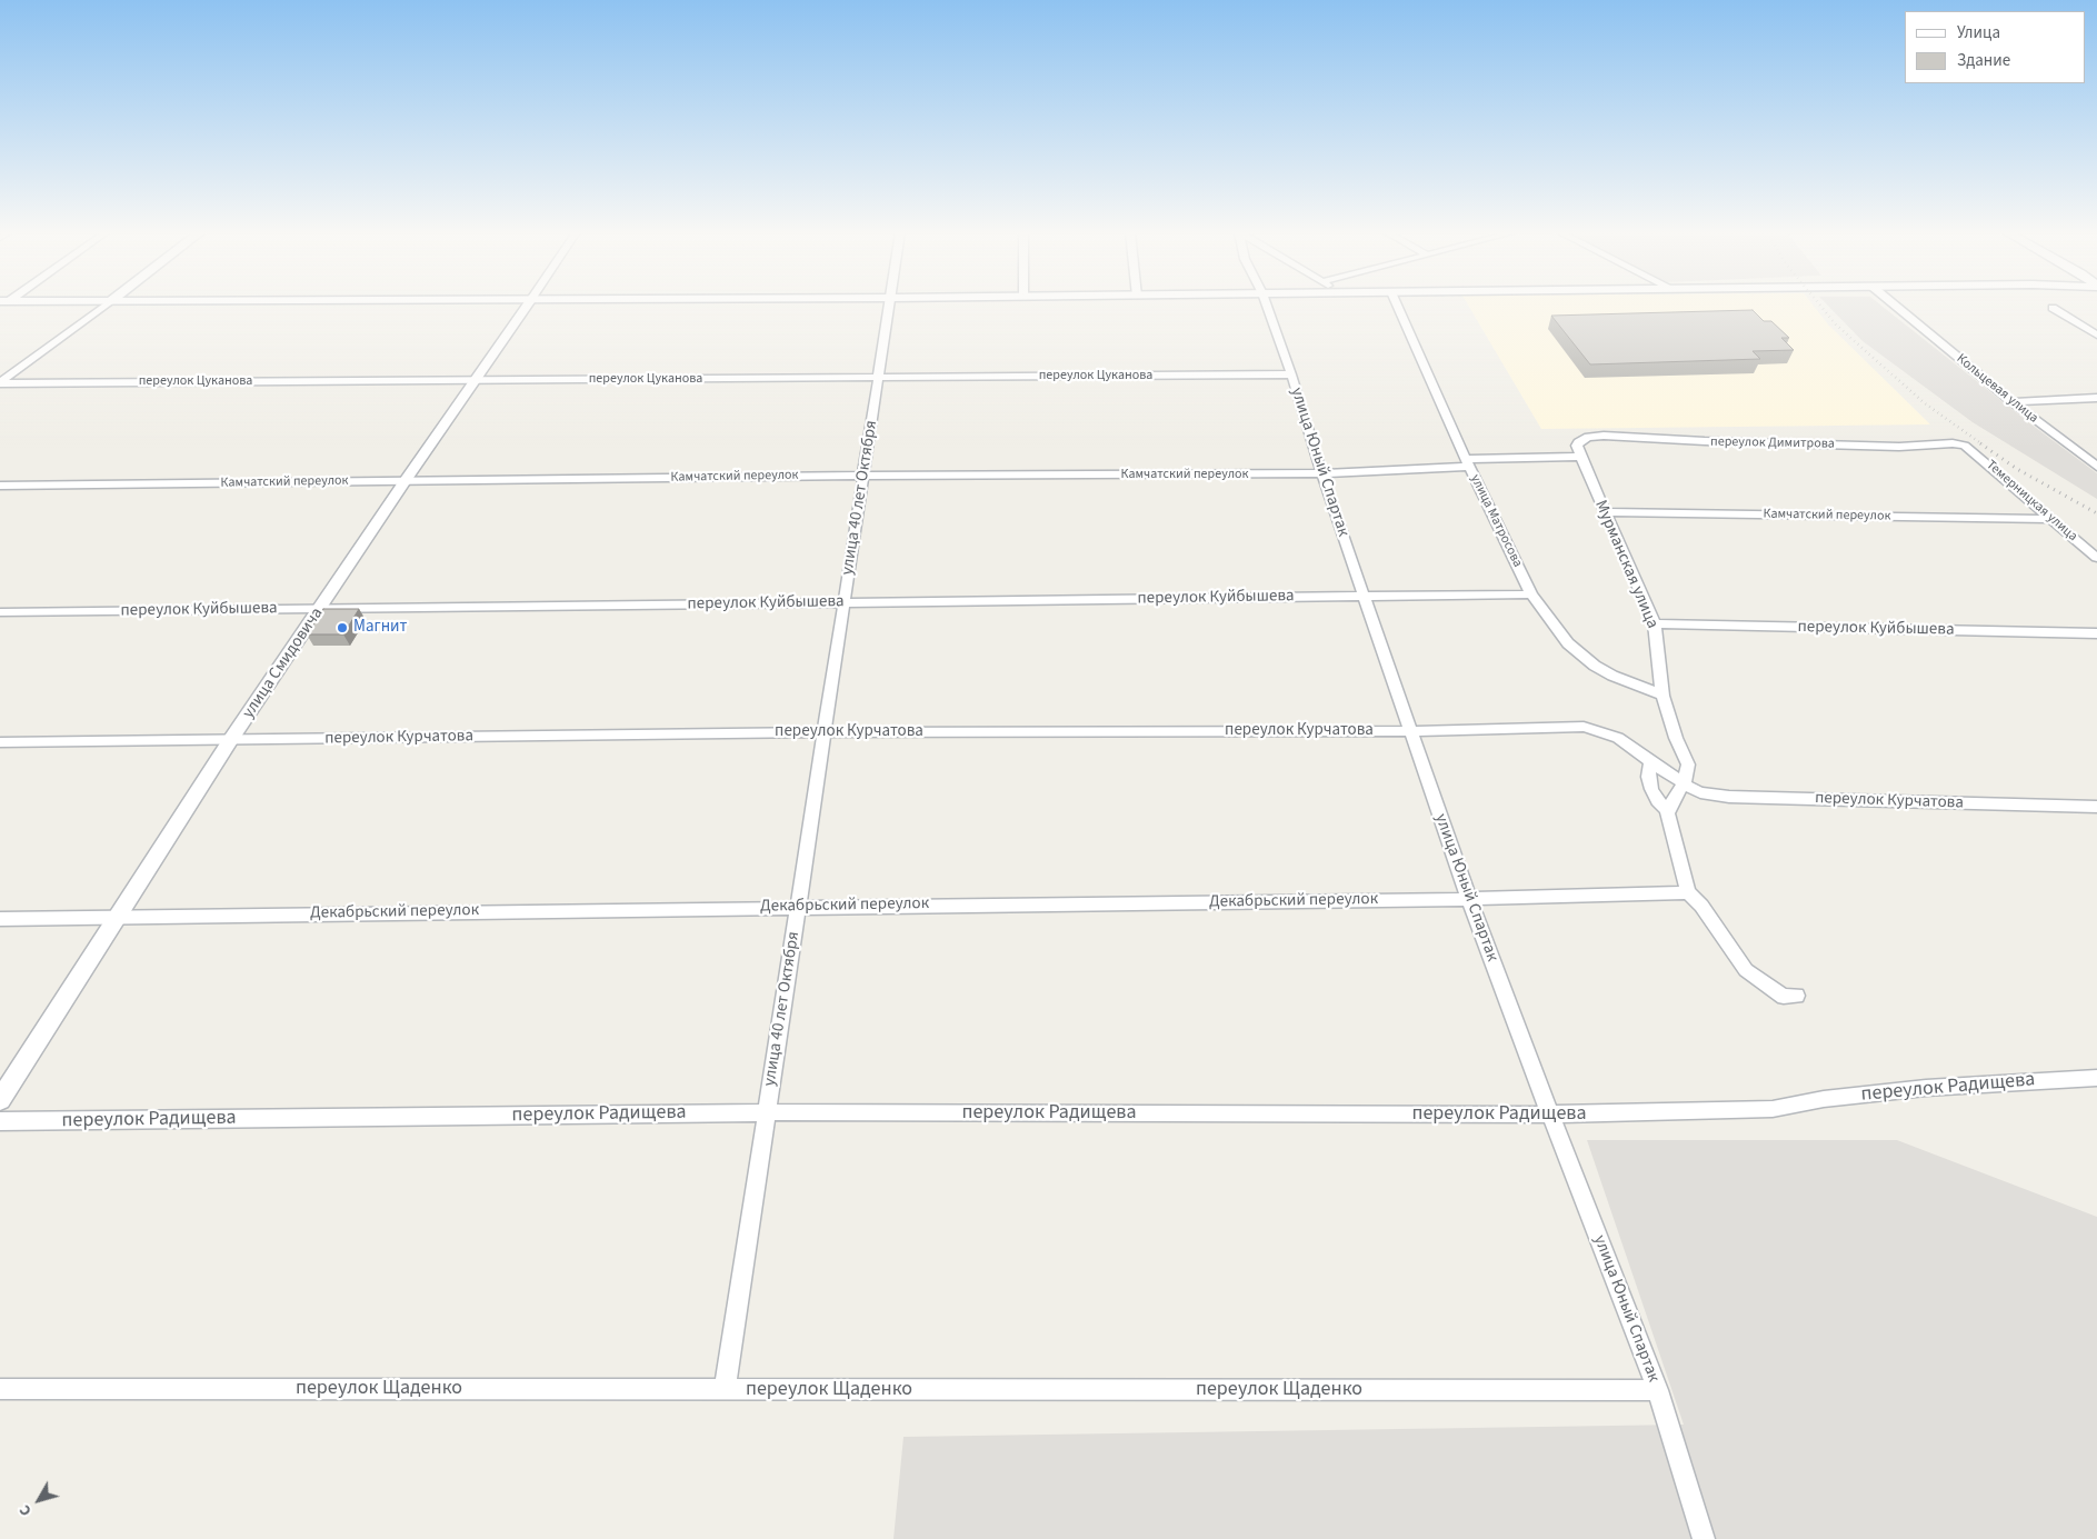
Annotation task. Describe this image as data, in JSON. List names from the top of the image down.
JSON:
{
  "streets": {
    "street": [
      "переулок Цуканова",
      "Кольцевая улица",
      "переулок Димитрова",
      "улица Юный Спартак",
      "Камчатский переулок",
      "улица 40 лет Октября",
      "Темерницкая улица",
      "улица Матросова",
      "Мурманская улица",
      "переулок Куйбышева",
      "улица Смидовича",
      "переулок Курчатова",
      "Декабрьский переулок",
      "переулок Радищева",
      "переулок Щаденко"
    ]
  },
  "crossings": [
    ["переулок Цуканова", "улица Юный Спартак"],
    ["переулок Цуканова", "улица 40 лет Октября"],
    ["переулок Цуканова", "улица Смидовича"],
    ["переулок Димитрова", "Темерницкая улица"],
    ["переулок Димитрова", "Мурманская улица"],
    ["улица Юный Спартак", "Камчатский переулок"],
    ["улица Юный Спартак", "переулок Куйбышева"],
    ["улица Юный Спартак", "переулок Курчатова"],
    ["улица Юный Спартак", "Декабрьский переулок"],
    ["улица Юный Спартак", "переулок Радищева"],
    ["улица Юный Спартак", "переулок Щаденко"],
    ["Камчатский переулок", "улица 40 лет Октября"],
    ["Камчатский переулок", "Темерницкая улица"],
    ["Камчатский переулок", "улица Матросова"],
    ["Камчатский переулок", "Мурманская улица"],
    ["Камчатский переулок", "улица Смидовича"],
    ["улица 40 лет Октября", "переулок Куйбышева"],
    ["улица 40 лет Октября", "переулок Курчатова"],
    ["улица 40 лет Октября", "Декабрьский переулок"],
    ["улица 40 лет Октября", "переулок Радищева"],
    ["улица 40 лет Октября", "переулок Щаденко"],
    ["улица Матросова", "Мурманская улица"],
    ["улица Матросова", "переулок Куйбышева"],
    ["Мурманская улица", "переулок Куйбышева"],
    ["Мурманская улица", "переулок Курчатова"],
    ["переулок Куйбышева", "улица Смидовича"],
    ["улица Смидовича", "переулок Курчатова"],
    ["улица Смидовича", "Декабрьский переулок"]
  ],
  "places": ["Магнит"],
  "legend": ["Улица", "Здание"],
  "north": "bottom left"
}
